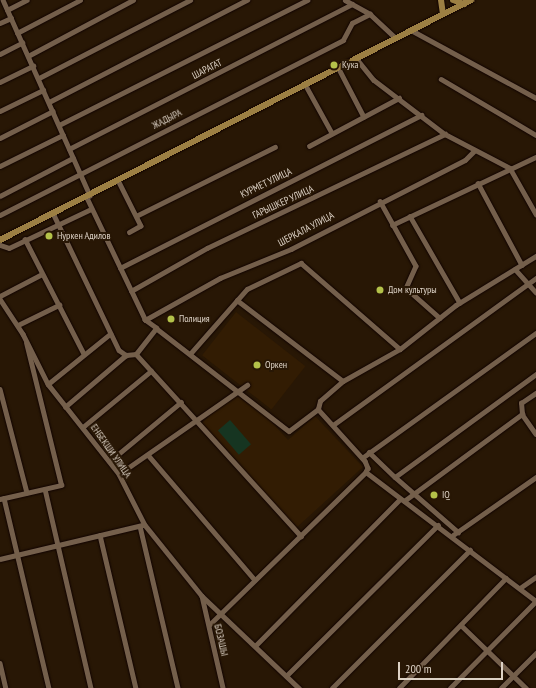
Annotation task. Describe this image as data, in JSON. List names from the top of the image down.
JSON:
{
  "streets": {
    "street": [
      "ШАРАГАТ",
      "ЖАДЫРА",
      "КУРМЕТ УЛИЦА",
      "ГАРЫШКЕР УЛИЦА",
      "ШЕРКАЛА УЛИЦА",
      "ЕНБЕКШИ УЛИЦА",
      "БОЗАШЫ"
    ]
  },
  "crossings": [
    ["ЕНБЕКШИ УЛИЦА", "БОЗАШЫ"]
  ],
  "places": [
    "Кука",
    "Нуркен Адилов",
    "Дом культуры",
    "Полиция",
    "Оркен",
    "IQ"
  ],
  "scale_bar": "200 m"
}
